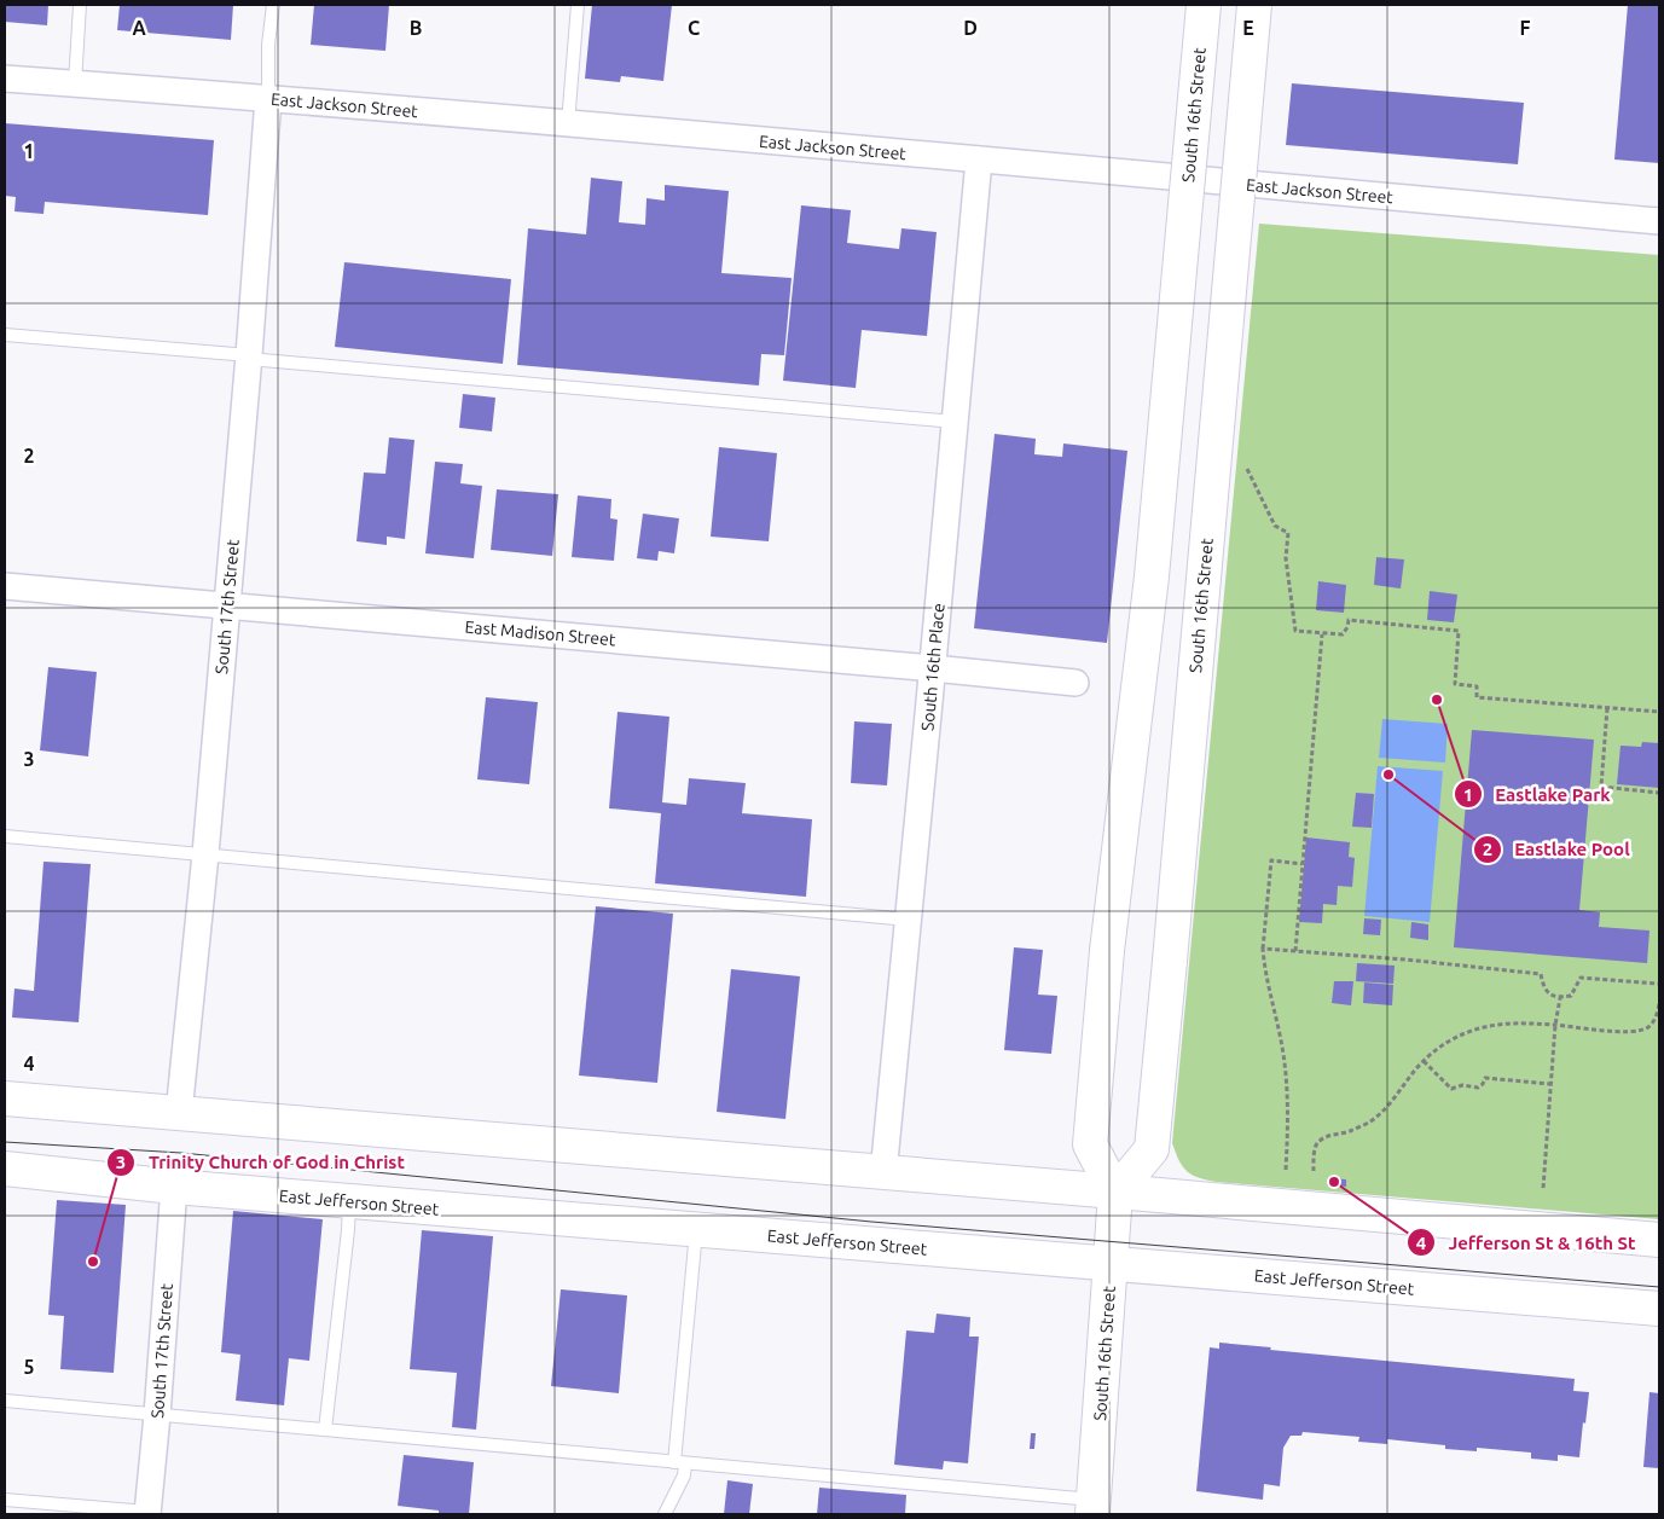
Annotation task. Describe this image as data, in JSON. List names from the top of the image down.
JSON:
{
  "streets": {
    "main road": ["South 16th Street", "East Jefferson Street"],
    "street": [
      "East Jackson Street",
      "South 17th Street",
      "East Madison Street",
      "South 16th Place"
    ]
  },
  "crossings": [
    ["East Jackson Street", "South 17th Street"],
    ["East Jackson Street", "South 16th Place"],
    ["South 16th Street", "East Jefferson Street"],
    ["South 17th Street", "East Madison Street"],
    ["South 17th Street", "East Jefferson Street"],
    ["East Madison Street", "South 16th Place"]
  ],
  "places": [
    "Eastlake Park",
    "Eastlake Pool",
    "Jefferson St & 16th St",
    "Trinity Church of God in Christ"
  ],
  "grid": {
    "columns": [
      "A",
      "B",
      "C",
      "D",
      "E",
      "F"
    ],
    "rows": [
      "1",
      "2",
      "3",
      "4",
      "5"
    ]
  }
}
